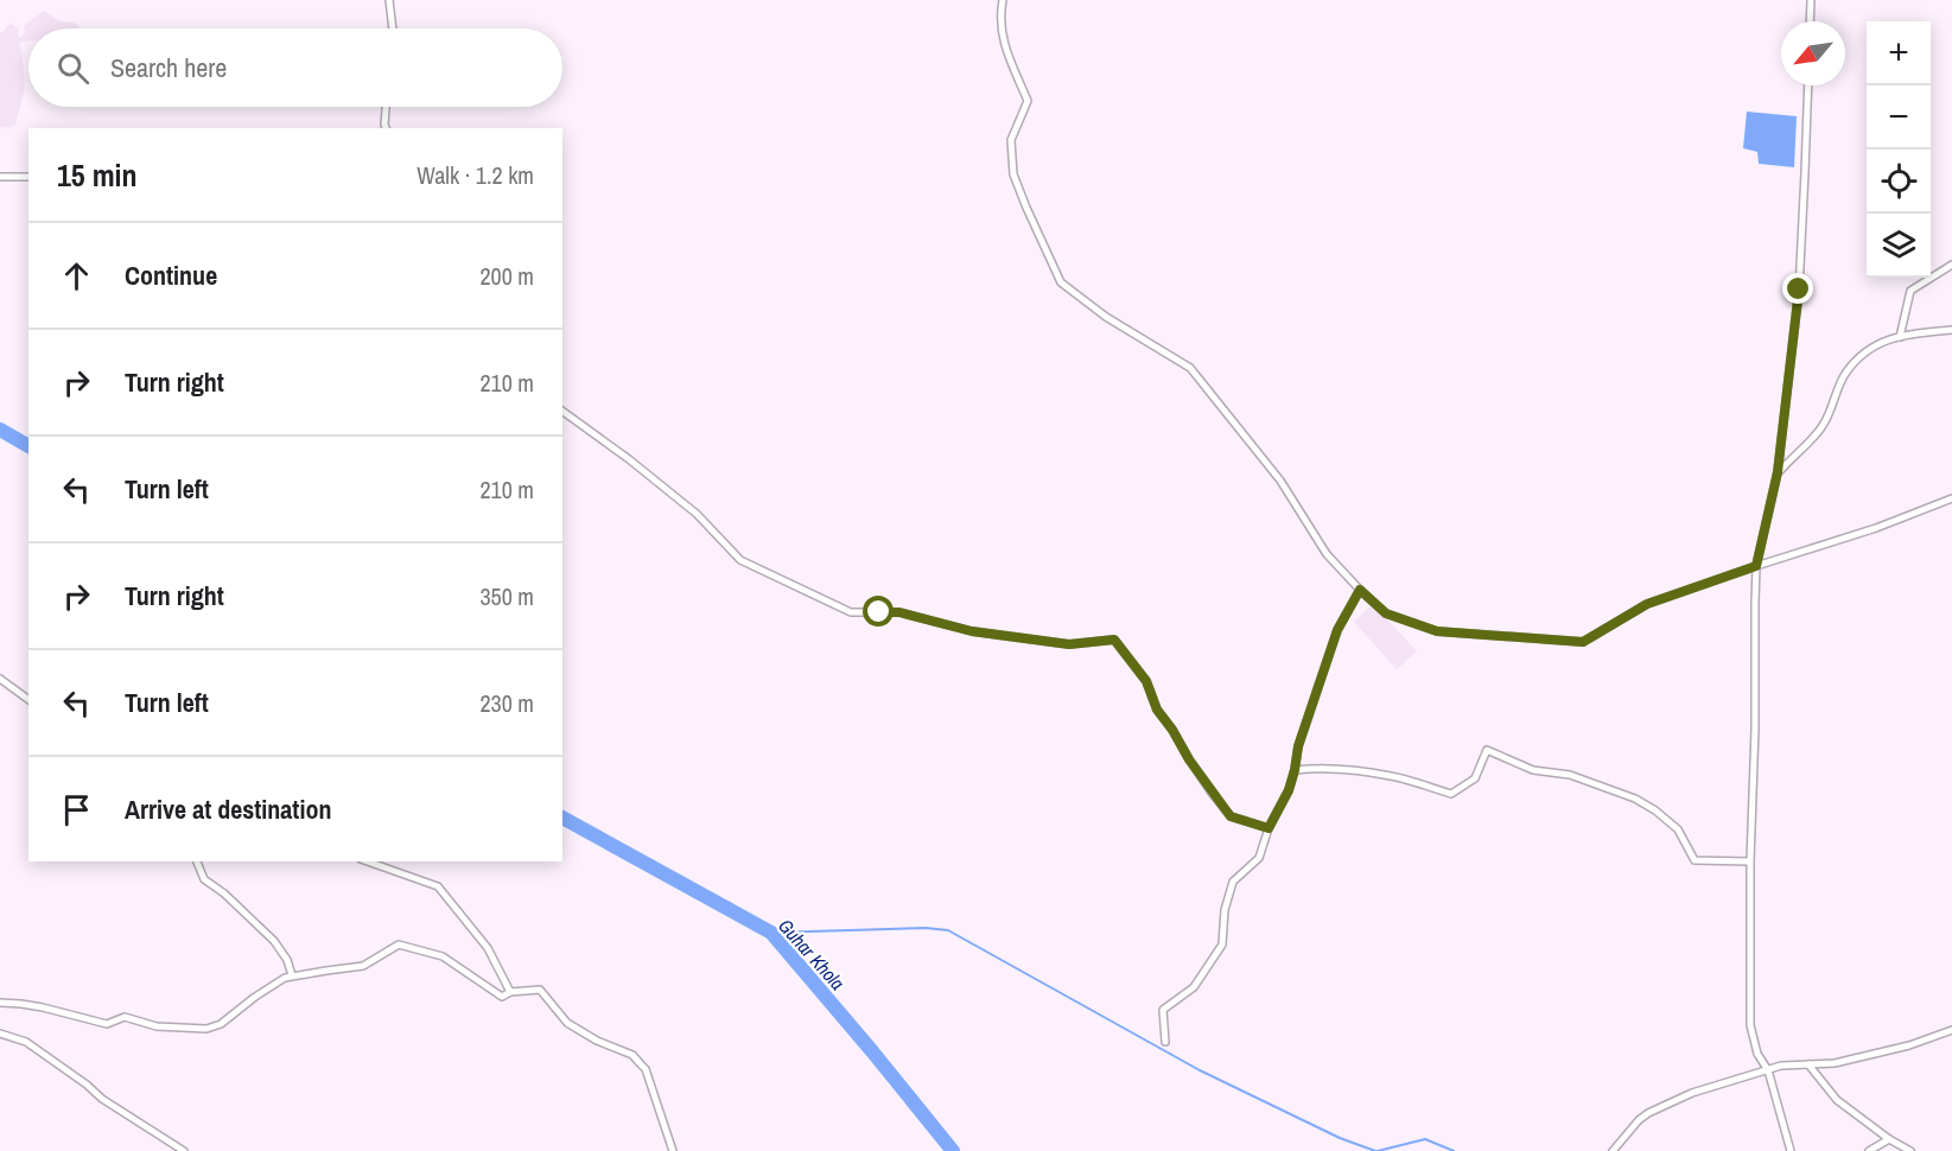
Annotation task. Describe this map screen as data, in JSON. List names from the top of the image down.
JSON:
{
  "water": ["Guhar Khola"],
  "north": "bottom left",
  "page": {
    "map_buttons": ["+", "−"],
    "search": "Search here",
    "heading": ["15 min", "Walk · 1.2 km"],
    "list": [
      ["Continue", "200 m"],
      ["Turn right", "210 m"],
      ["Turn left", "210 m"],
      ["Turn right", "350 m"],
      ["Turn left", "230 m"],
      "Arrive at destination"
    ]
  }
}
